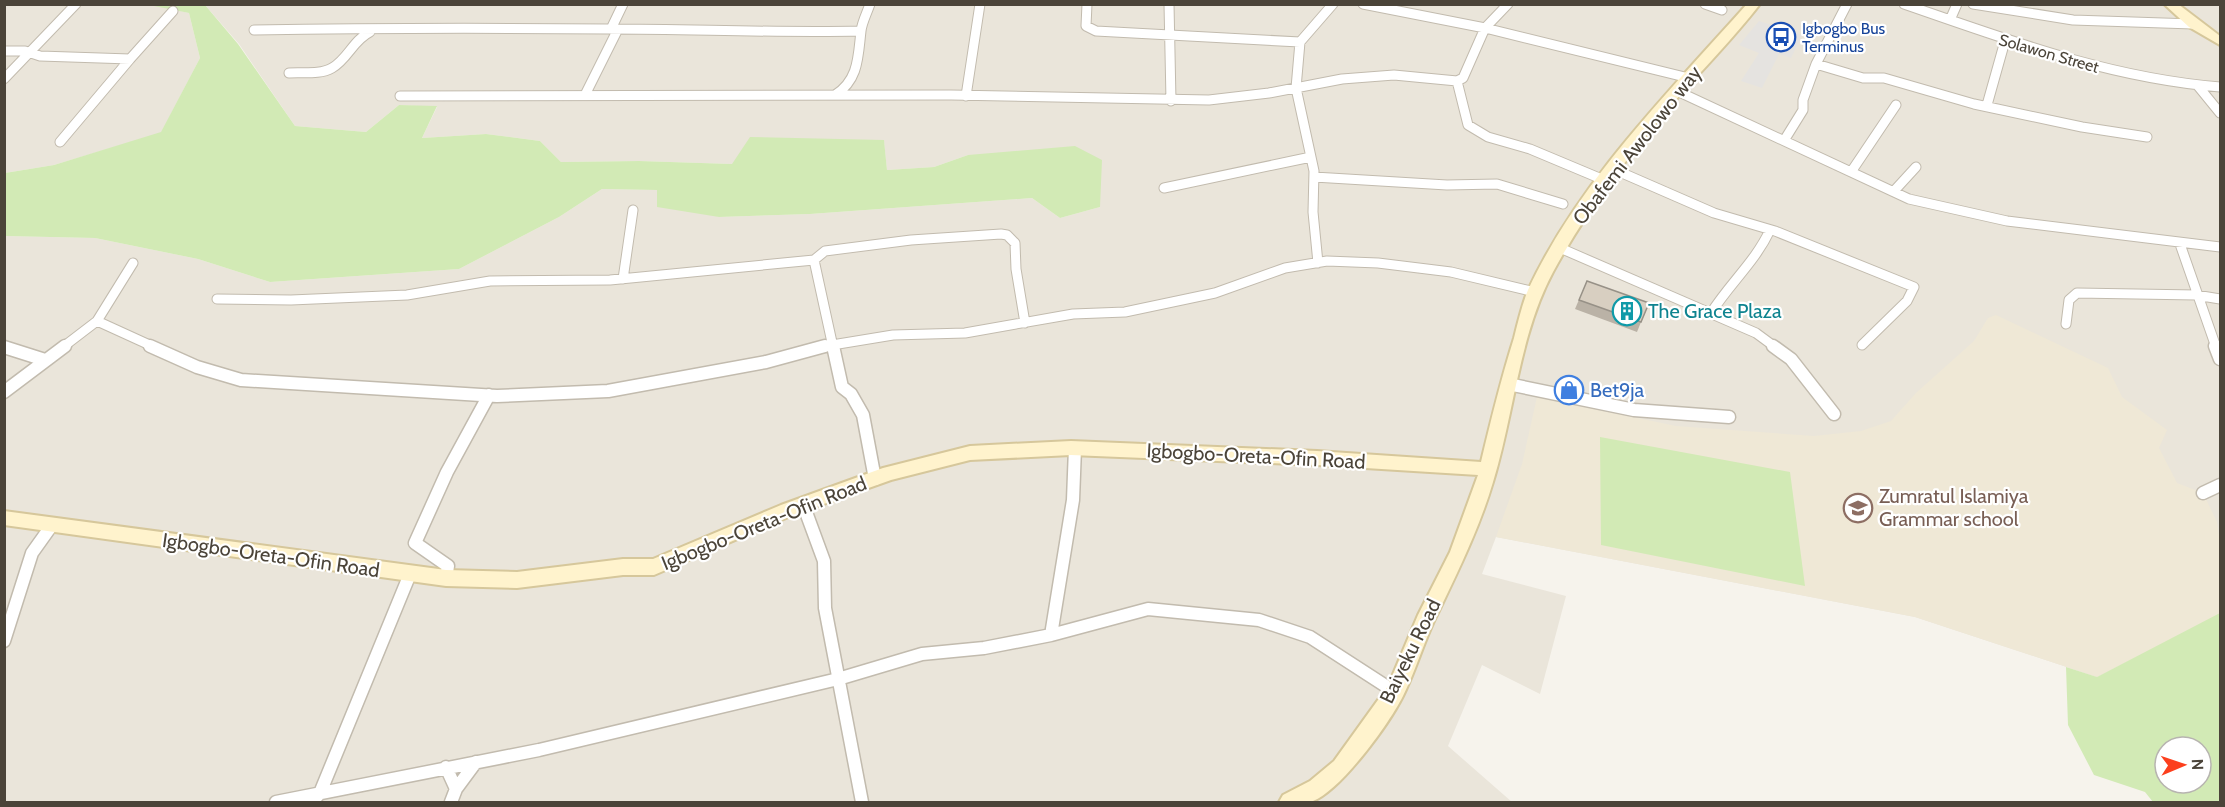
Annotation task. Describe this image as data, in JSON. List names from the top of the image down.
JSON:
{
  "streets": {
    "main road": ["Obafemi Awolowo way", "Igbogbo-Oreta-Ofin Road", "Baiyeku Road"],
    "street": ["Solawon Street"]
  },
  "crossings": [
    ["Obafemi Awolowo way", "Igbogbo-Oreta-Ofin Road"],
    ["Obafemi Awolowo way", "Baiyeku Road"],
    ["Igbogbo-Oreta-Ofin Road", "Baiyeku Road"]
  ],
  "places": {
    "bus stop": ["Igbogbo Bus Terminus"],
    "building": ["The Grace Plaza"],
    "shop": ["Bet9ja"],
    "school or university": ["Zumratul Islamiya Grammar school"]
  },
  "north": "right"
}
